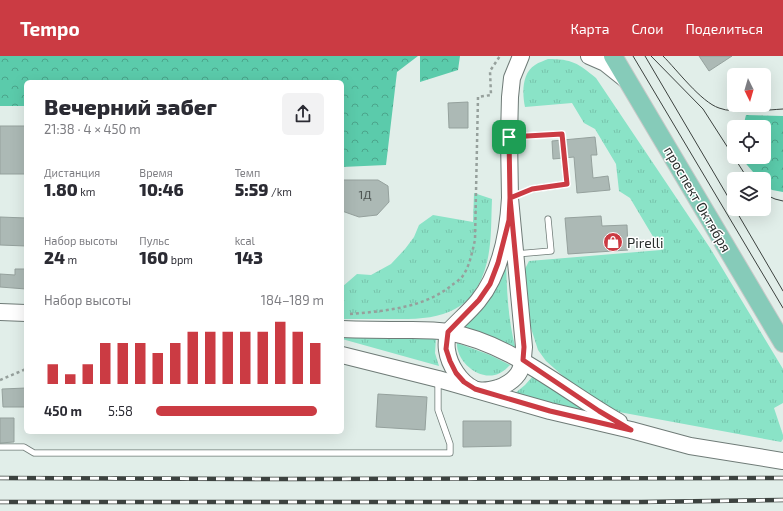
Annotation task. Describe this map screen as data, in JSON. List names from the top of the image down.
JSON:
{
  "streets": {
    "main road": ["проспект Октября"]
  },
  "places": {
    "shop": ["Pirelli"]
  },
  "house_numbers": ["1Д"],
  "north": "bottom",
  "page": {
    "header": "Tempo",
    "nav": ["Карта", "Слои", "Поделиться"],
    "heading": ["Вечерний забег", "21:38 · 4 × 450 m"],
    "stats": [
      ["Дистанция", "1.80 km"],
      ["Время", "10:46"],
      ["Темп", "5:59 /km"],
      ["Набор высоты", "24 m"],
      ["Пульс", "160 bpm"],
      ["kcal", "143"]
    ],
    "chart": ["Набор высоты", "184–189 m"],
    "list": [
      {
        "name": "450 m",
        "note": "5:58"
      }
    ]
  }
}
